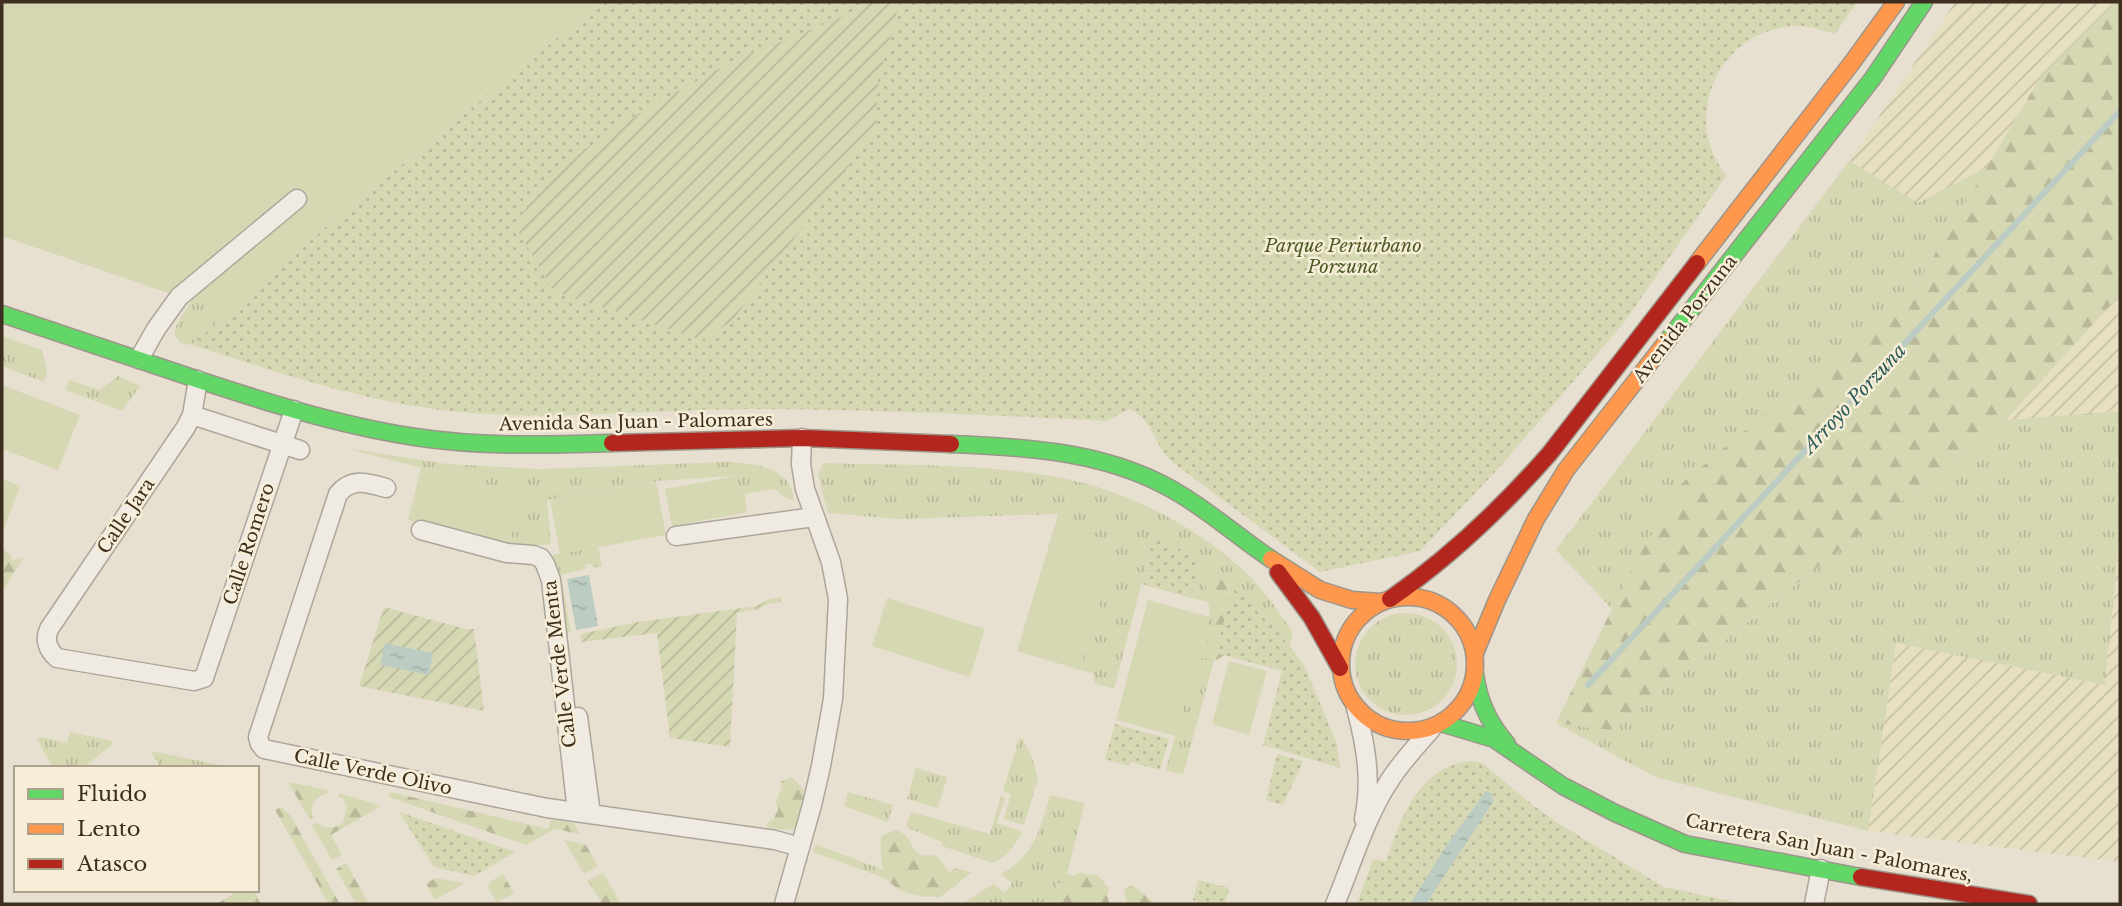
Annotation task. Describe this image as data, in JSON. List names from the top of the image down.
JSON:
{
  "streets": {
    "street": [
      "Avenida Porzuna",
      "Avenida San Juan - Palomares",
      "Calle Jara",
      "Calle Romero",
      "Calle Verde Menta",
      "Calle Verde Olivo",
      "Carretera San Juan - Palomares,"
    ]
  },
  "crossings": [
    ["Avenida San Juan - Palomares", "Calle Jara"],
    ["Avenida San Juan - Palomares", "Calle Romero"],
    ["Calle Jara", "Calle Romero"],
    ["Calle Verde Menta", "Calle Verde Olivo"]
  ],
  "water": ["Arroyo Porzuna"],
  "parks": ["Parque Periurbano Porzuna"],
  "legend": ["Fluido", "Lento", "Atasco"]
}
